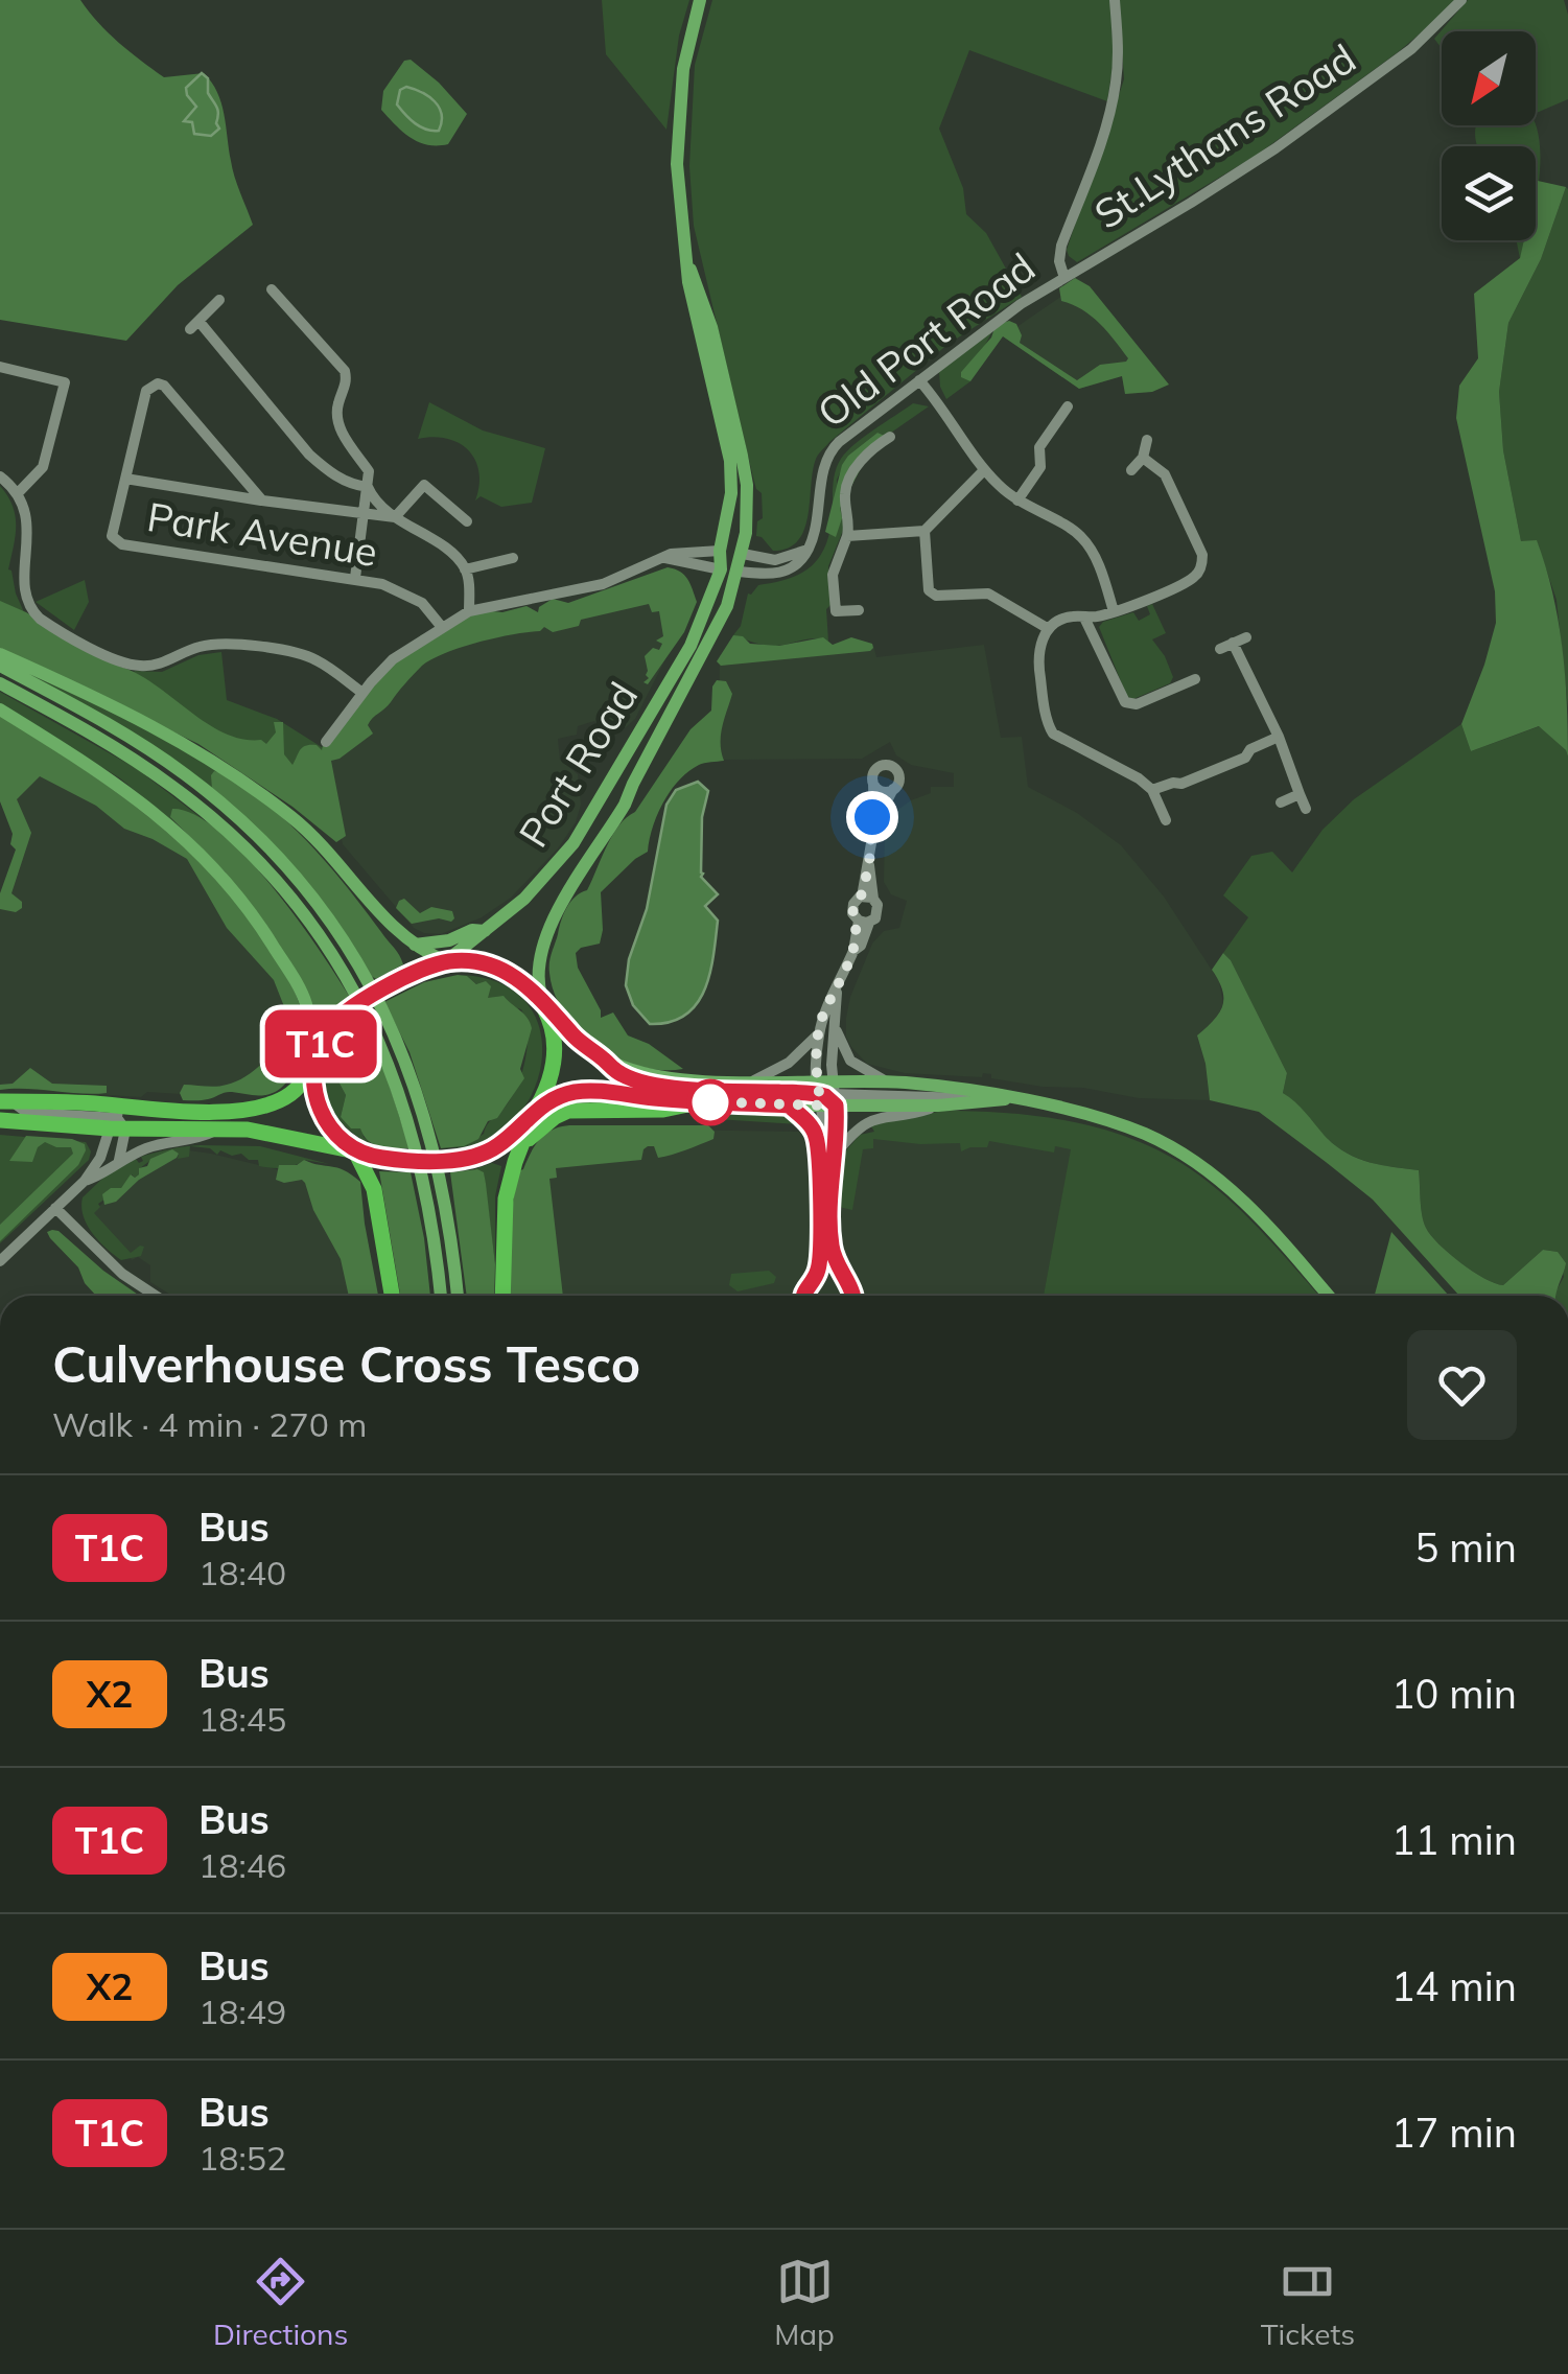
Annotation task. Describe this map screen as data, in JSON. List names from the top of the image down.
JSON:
{
  "streets": {
    "main road": ["Port Road"],
    "street": ["St.Lythans Road", "Old Port Road", "Park Avenue"]
  },
  "crossings": [
    ["St.Lythans Road", "Old Port Road"]
  ],
  "lines": ["bus line T1C"],
  "north": "bottom left",
  "page": {
    "on_map": "T1C",
    "heading": ["Culverhouse Cross Tesco", "Walk · 4 min · 270 m"],
    "list": [
      {
        "mark": "T1C",
        "name": "Bus",
        "note": "18:40",
        "value": "5 min"
      },
      {
        "mark": "X2",
        "name": "Bus",
        "note": "18:45",
        "value": "10 min"
      },
      {
        "mark": "T1C",
        "name": "Bus",
        "note": "18:46",
        "value": "11 min"
      },
      {
        "mark": "X2",
        "name": "Bus",
        "note": "18:49",
        "value": "14 min"
      },
      {
        "mark": "T1C",
        "name": "Bus",
        "note": "18:52",
        "value": "17 min"
      }
    ],
    "tabs": ["Directions", "Map", "Tickets"]
  }
}
